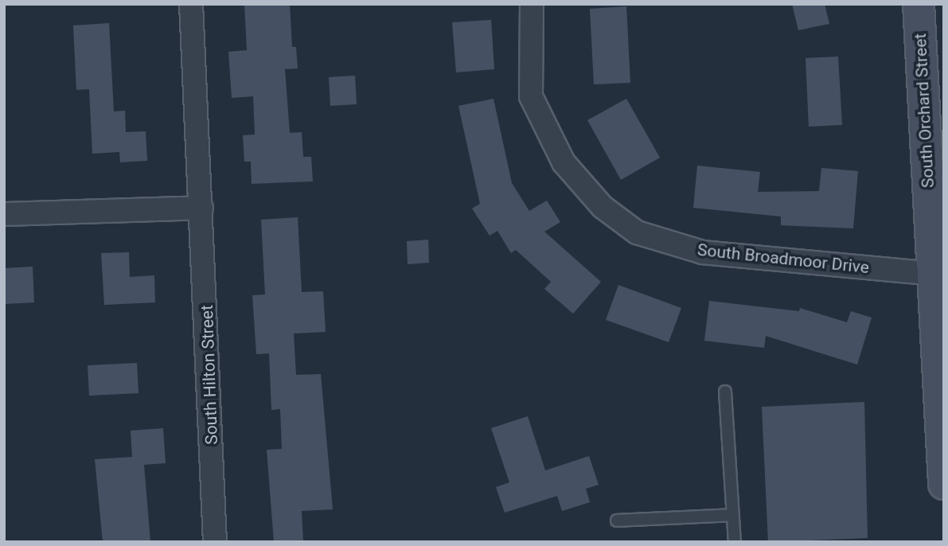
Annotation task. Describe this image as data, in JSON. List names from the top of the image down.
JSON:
{
  "streets": {
    "main road": ["South Orchard Street"],
    "street": ["South Broadmoor Drive", "South Hilton Street"]
  },
  "crossings": [
    ["South Orchard Street", "South Broadmoor Drive"]
  ]
}
